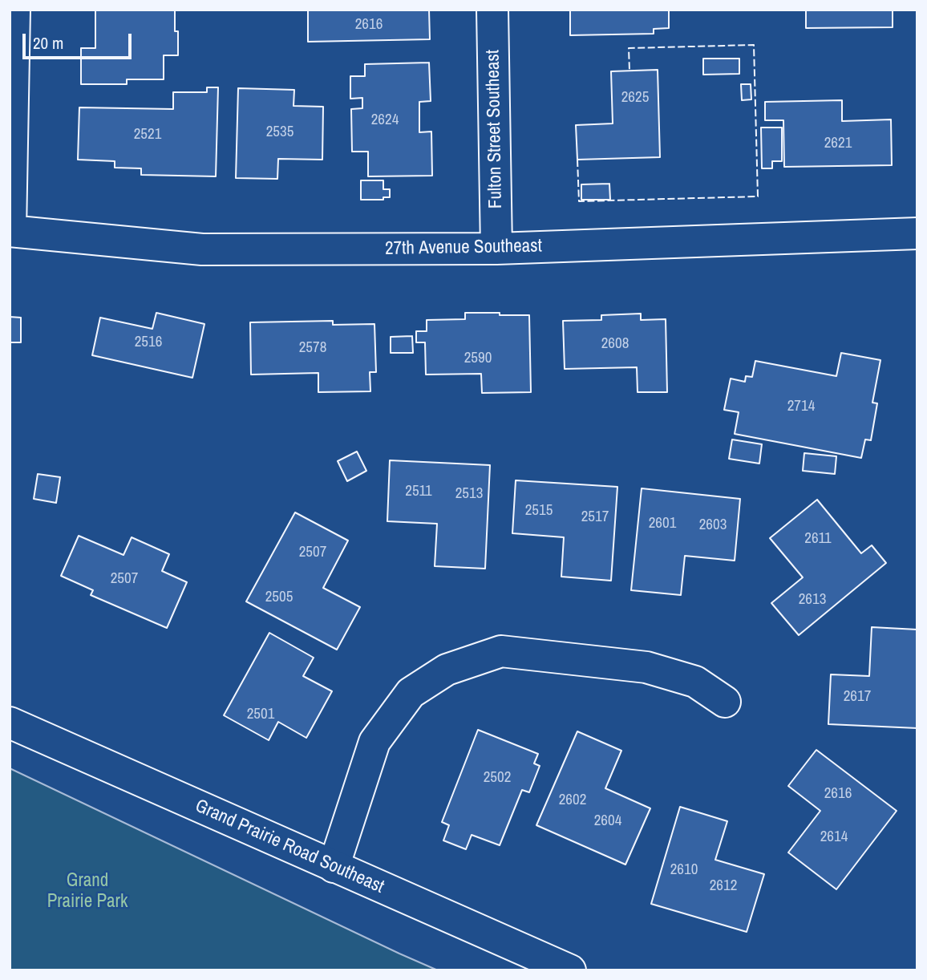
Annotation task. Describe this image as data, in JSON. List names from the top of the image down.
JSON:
{
  "streets": {
    "street": ["Fulton Street Southeast", "27th Avenue Southeast", "Grand Prairie Road Southeast"]
  },
  "crossings": [
    ["Fulton Street Southeast", "27th Avenue Southeast"]
  ],
  "parks": ["Grand Prairie Park"],
  "house_numbers": [
    "2616",
    "2625",
    "2624",
    "2535",
    "2521",
    "2621",
    "2516",
    "2608",
    "2578",
    "2590",
    "2714",
    "2511",
    "2513",
    "2515",
    "2517",
    "2601",
    "2603",
    "2611",
    "2507",
    "2507",
    "2505",
    "2613",
    "2617",
    "2501",
    "2502",
    "2616",
    "2602",
    "2604",
    "2614",
    "2610",
    "2612"
  ],
  "scale_bar": "20 m"
}
